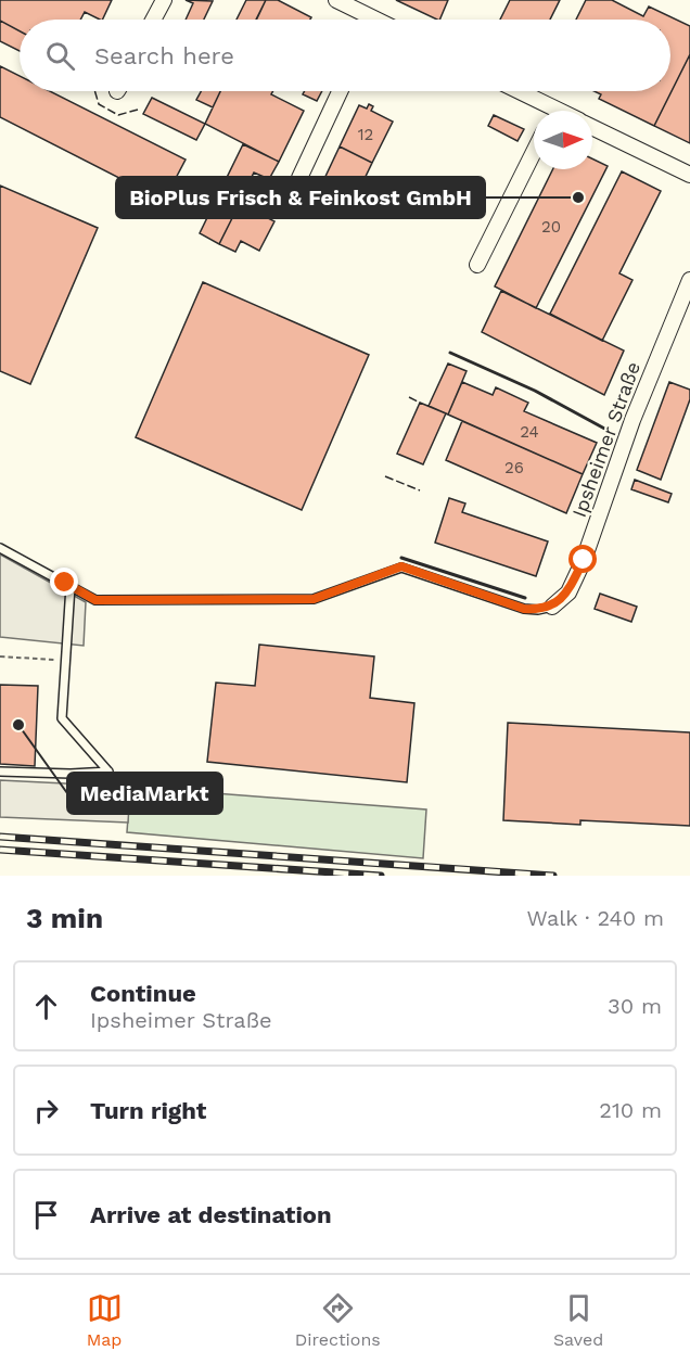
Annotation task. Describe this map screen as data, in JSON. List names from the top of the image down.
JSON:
{
  "streets": {
    "street": ["Ipsheimer Straße"]
  },
  "places": ["BioPlus Frisch & Feinkost GmbH", "MediaMarkt"],
  "house_numbers": [
    "12",
    "20",
    "24",
    "26"
  ],
  "north": "right",
  "page": {
    "search": "Search here",
    "heading": ["3 min", "Walk · 240 m"],
    "list": [
      ["Continue", "Ipsheimer Straße", "30 m"],
      ["Turn right", "210 m"],
      "Arrive at destination"
    ],
    "nav": ["Map", "Directions", "Saved"]
  }
}
